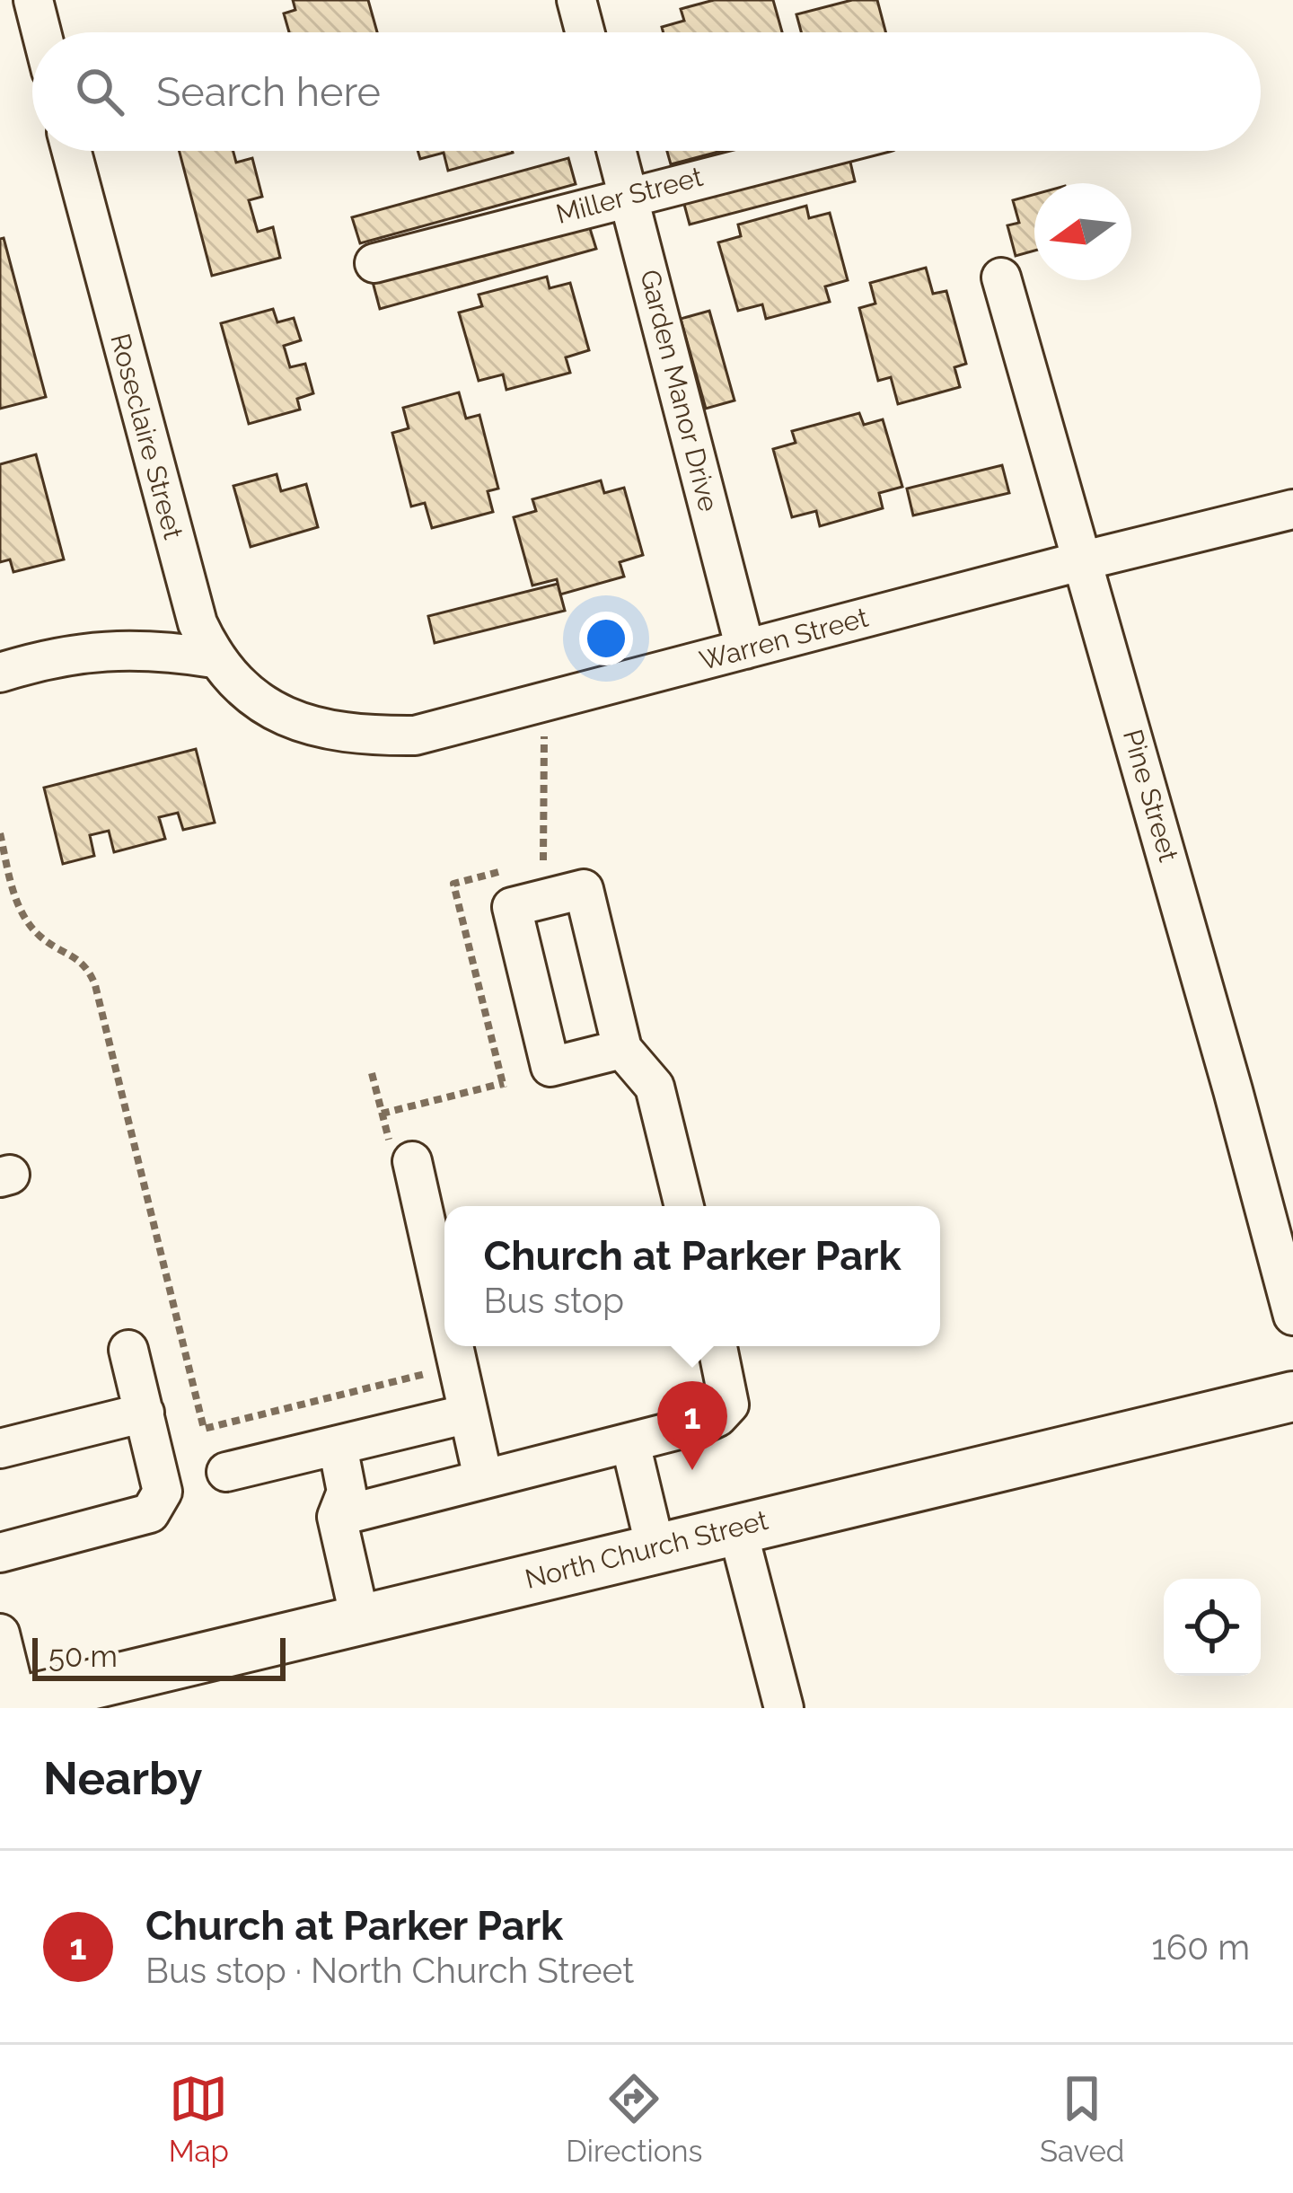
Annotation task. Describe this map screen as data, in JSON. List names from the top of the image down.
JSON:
{
  "streets": {
    "main road": ["North Church Street"],
    "street": [
      "Miller Street",
      "Garden Manor Drive",
      "Roseclaire Street",
      "Warren Street",
      "Pine Street"
    ]
  },
  "crossings": [
    ["Miller Street", "Garden Manor Drive"],
    ["Garden Manor Drive", "Warren Street"],
    ["Roseclaire Street", "Warren Street"],
    ["Warren Street", "Pine Street"]
  ],
  "scale_bar": "50 m",
  "north": "left",
  "page": {
    "search": "Search here",
    "popup": ["Church at Parker Park", "Bus stop"],
    "pins": "1",
    "scale": "50 m",
    "heading": "Nearby",
    "list": [
      {
        "mark": "1",
        "name": "Church at Parker Park",
        "note": "Bus stop · North Church Street",
        "value": "160 m"
      }
    ],
    "nav": ["Map", "Directions", "Saved"]
  }
}
